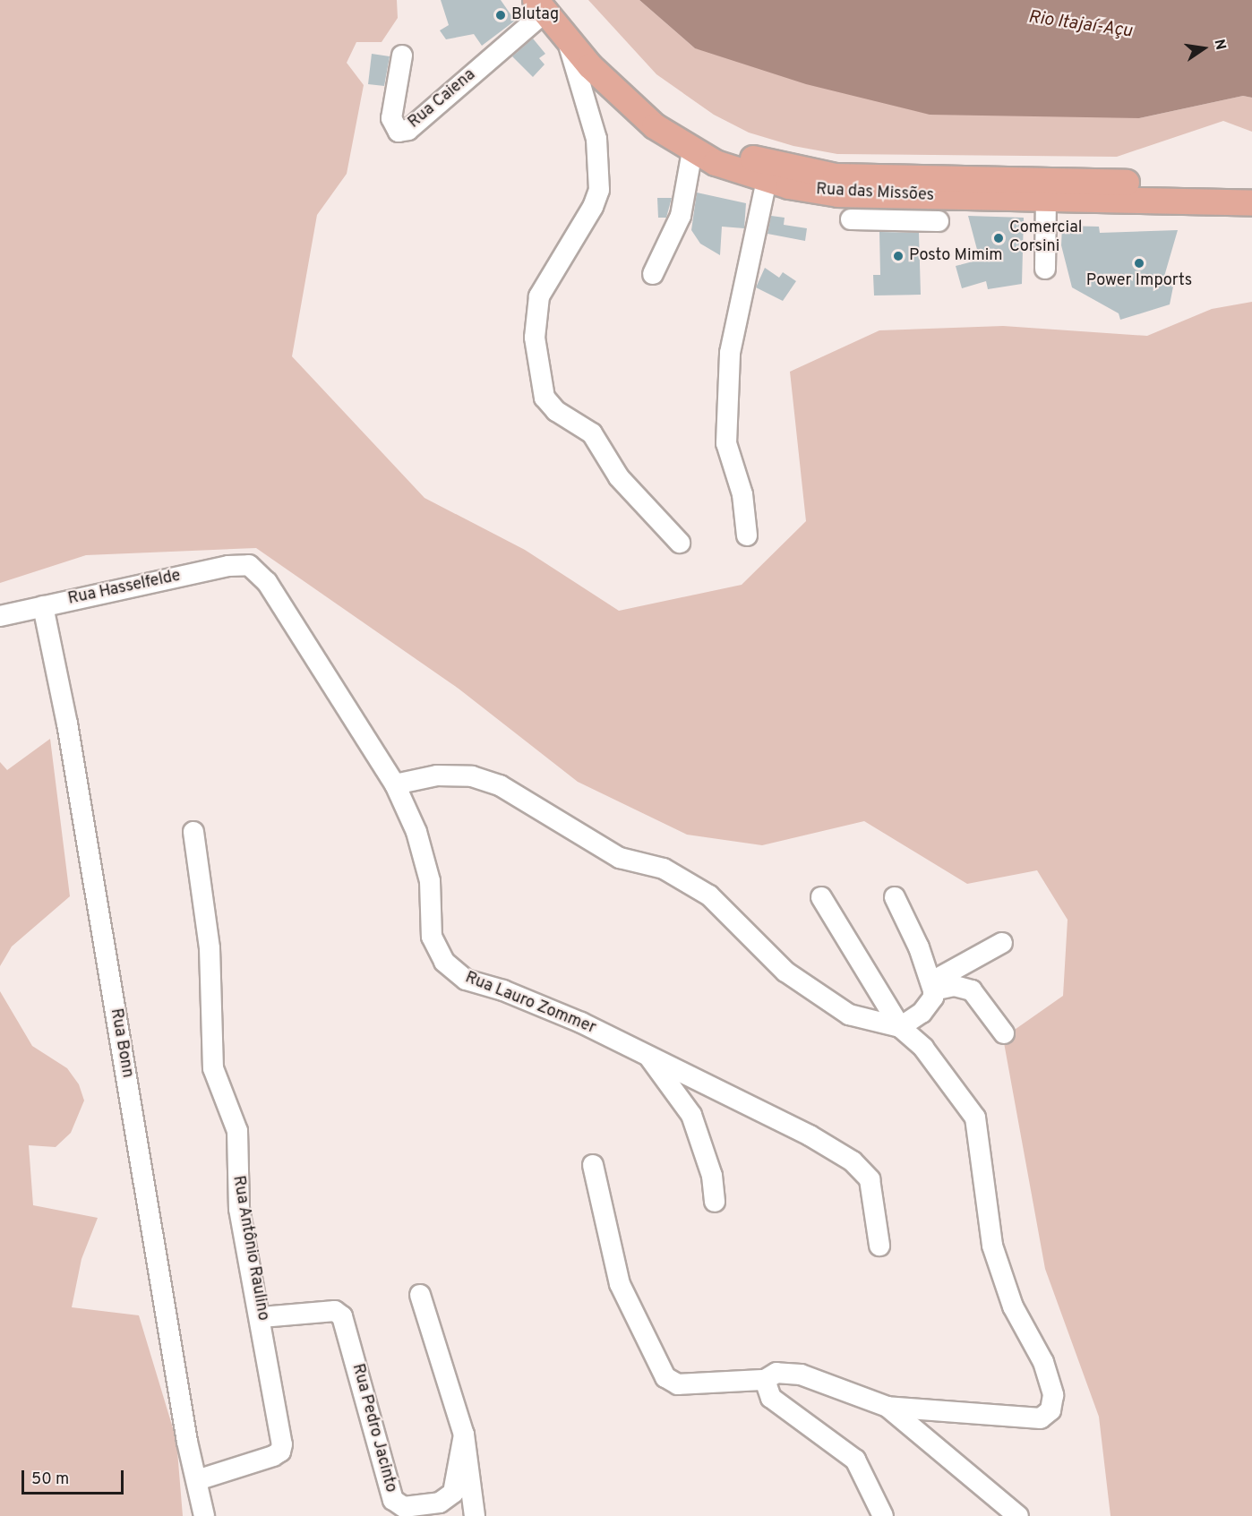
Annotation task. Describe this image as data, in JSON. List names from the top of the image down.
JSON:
{
  "streets": {
    "main road": ["Rua das Missões"],
    "street": [
      "Rua Caiena",
      "Rua Hasselfelde",
      "Rua Lauro Zommer",
      "Rua Bonn",
      "Rua Antônio Raulino",
      "Rua Pedro Jacinto"
    ]
  },
  "crossings": [
    ["Rua Caiena", "Rua das Missões"],
    ["Rua Hasselfelde", "Rua Lauro Zommer"],
    ["Rua Hasselfelde", "Rua Bonn"],
    ["Rua Bonn", "Rua Antônio Raulino"],
    ["Rua Antônio Raulino", "Rua Pedro Jacinto"]
  ],
  "water": ["Rio Itajaí-Açu"],
  "places": [
    "Blutag",
    "Comercial Corsini",
    "Posto Mimim",
    "Power Imports"
  ],
  "scale_bar": "50 m",
  "north": "right"
}
